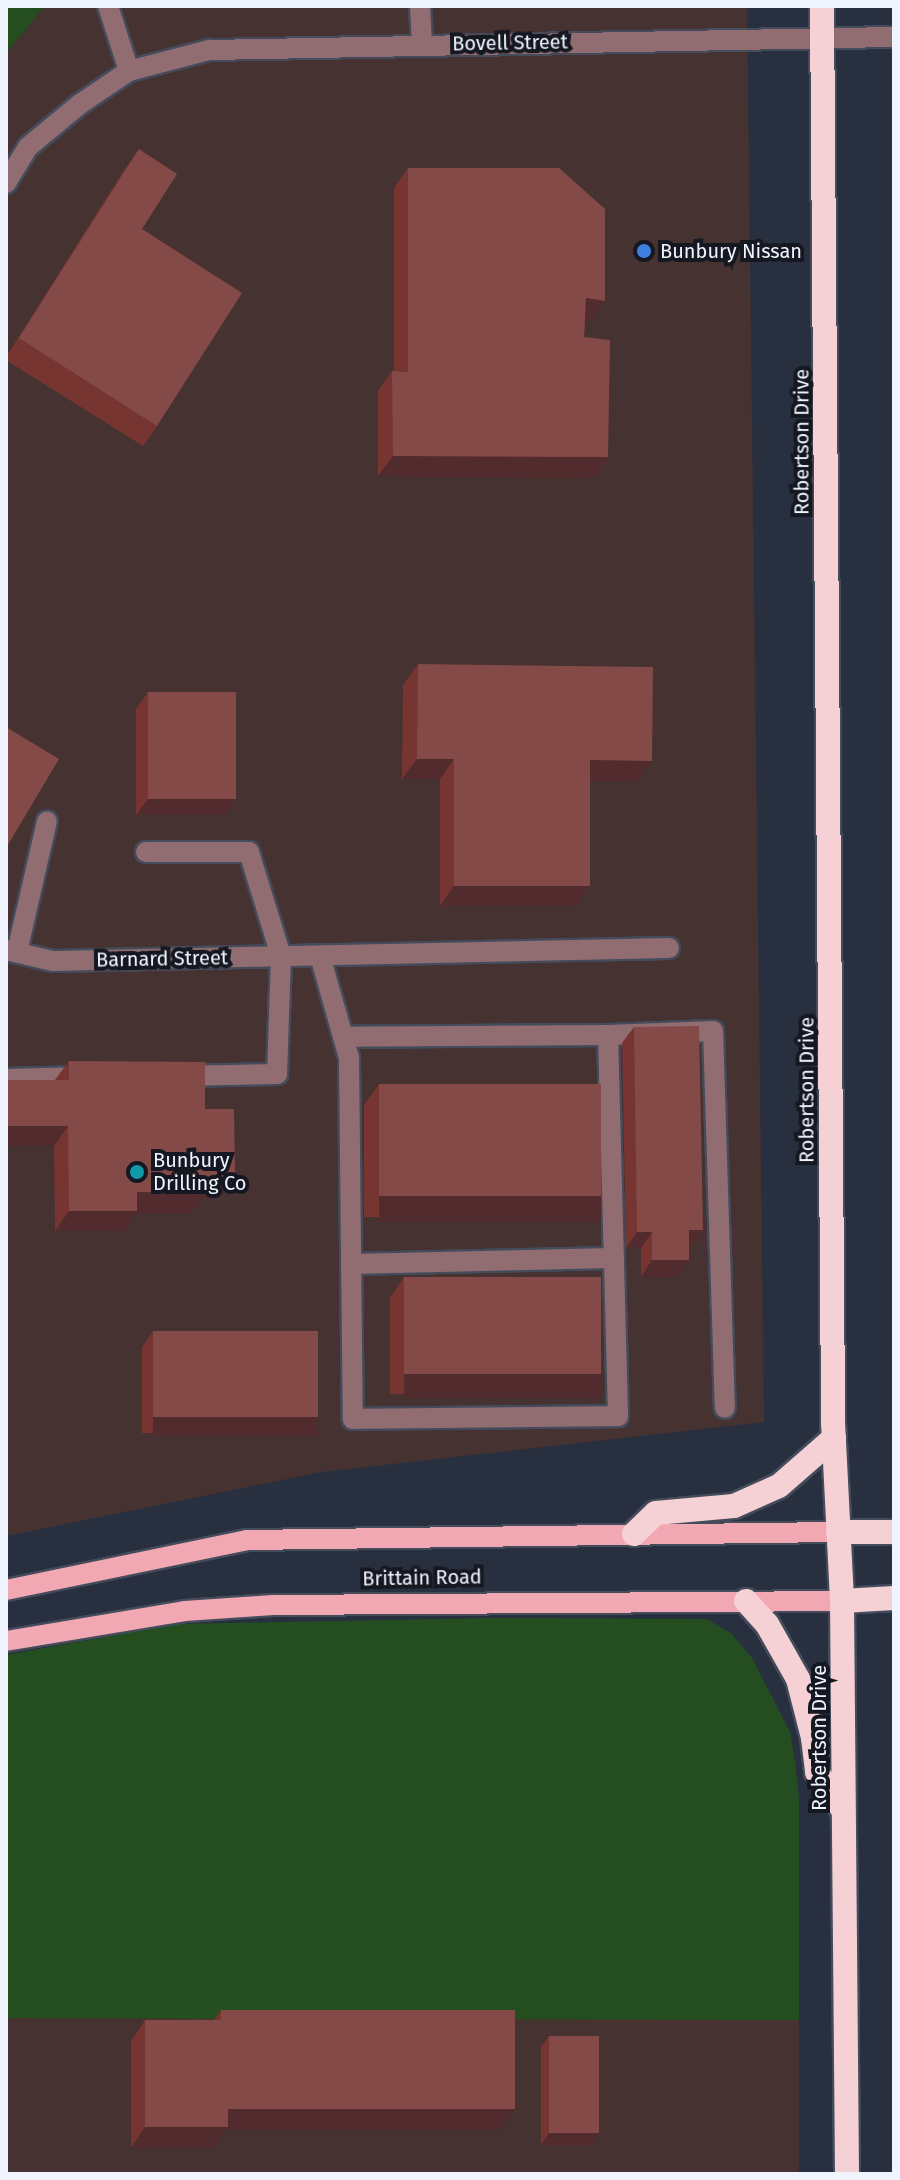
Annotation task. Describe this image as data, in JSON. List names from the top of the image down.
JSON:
{
  "streets": {
    "highway": ["Robertson Drive"],
    "main road": ["Brittain Road"],
    "street": ["Bovell Street", "Barnard Street"]
  },
  "crossings": [
    ["Bovell Street", "Robertson Drive"],
    ["Robertson Drive", "Brittain Road"]
  ],
  "places": ["Bunbury Nissan", "Bunbury Drilling Co"]
}
